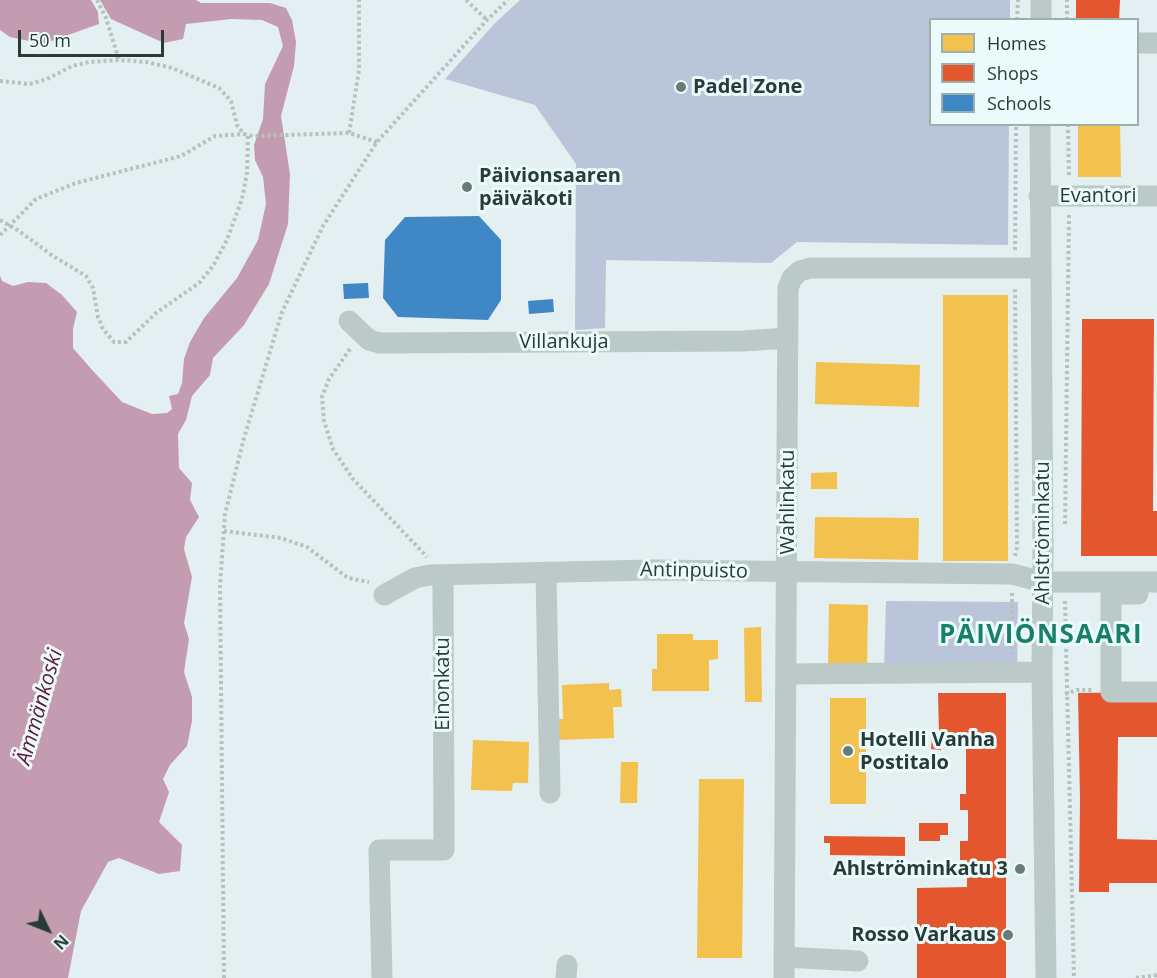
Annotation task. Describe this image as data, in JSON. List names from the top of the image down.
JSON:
{
  "streets": {
    "street": [
      "Evantori",
      "Villankuja",
      "Wahlinkatu",
      "Ahlströminkatu",
      "Antinpuisto",
      "Einonkatu"
    ]
  },
  "crossings": [
    ["Evantori", "Ahlströminkatu"],
    ["Villankuja", "Wahlinkatu"],
    ["Wahlinkatu", "Ahlströminkatu"],
    ["Wahlinkatu", "Antinpuisto"],
    ["Ahlströminkatu", "Antinpuisto"],
    ["Antinpuisto", "Einonkatu"]
  ],
  "districts": ["PÄIVIÖNSAARI"],
  "water": ["Ämmänkoski"],
  "places": [
    "Padel Zone",
    "Päivionsaaren päiväkoti",
    "Hotelli Vanha Postitalo",
    "Ahlströminkatu 3",
    "Rosso Varkaus"
  ],
  "legend": ["Homes", "Shops", "Schools"],
  "scale_bar": "50 m",
  "north": "bottom right"
}
